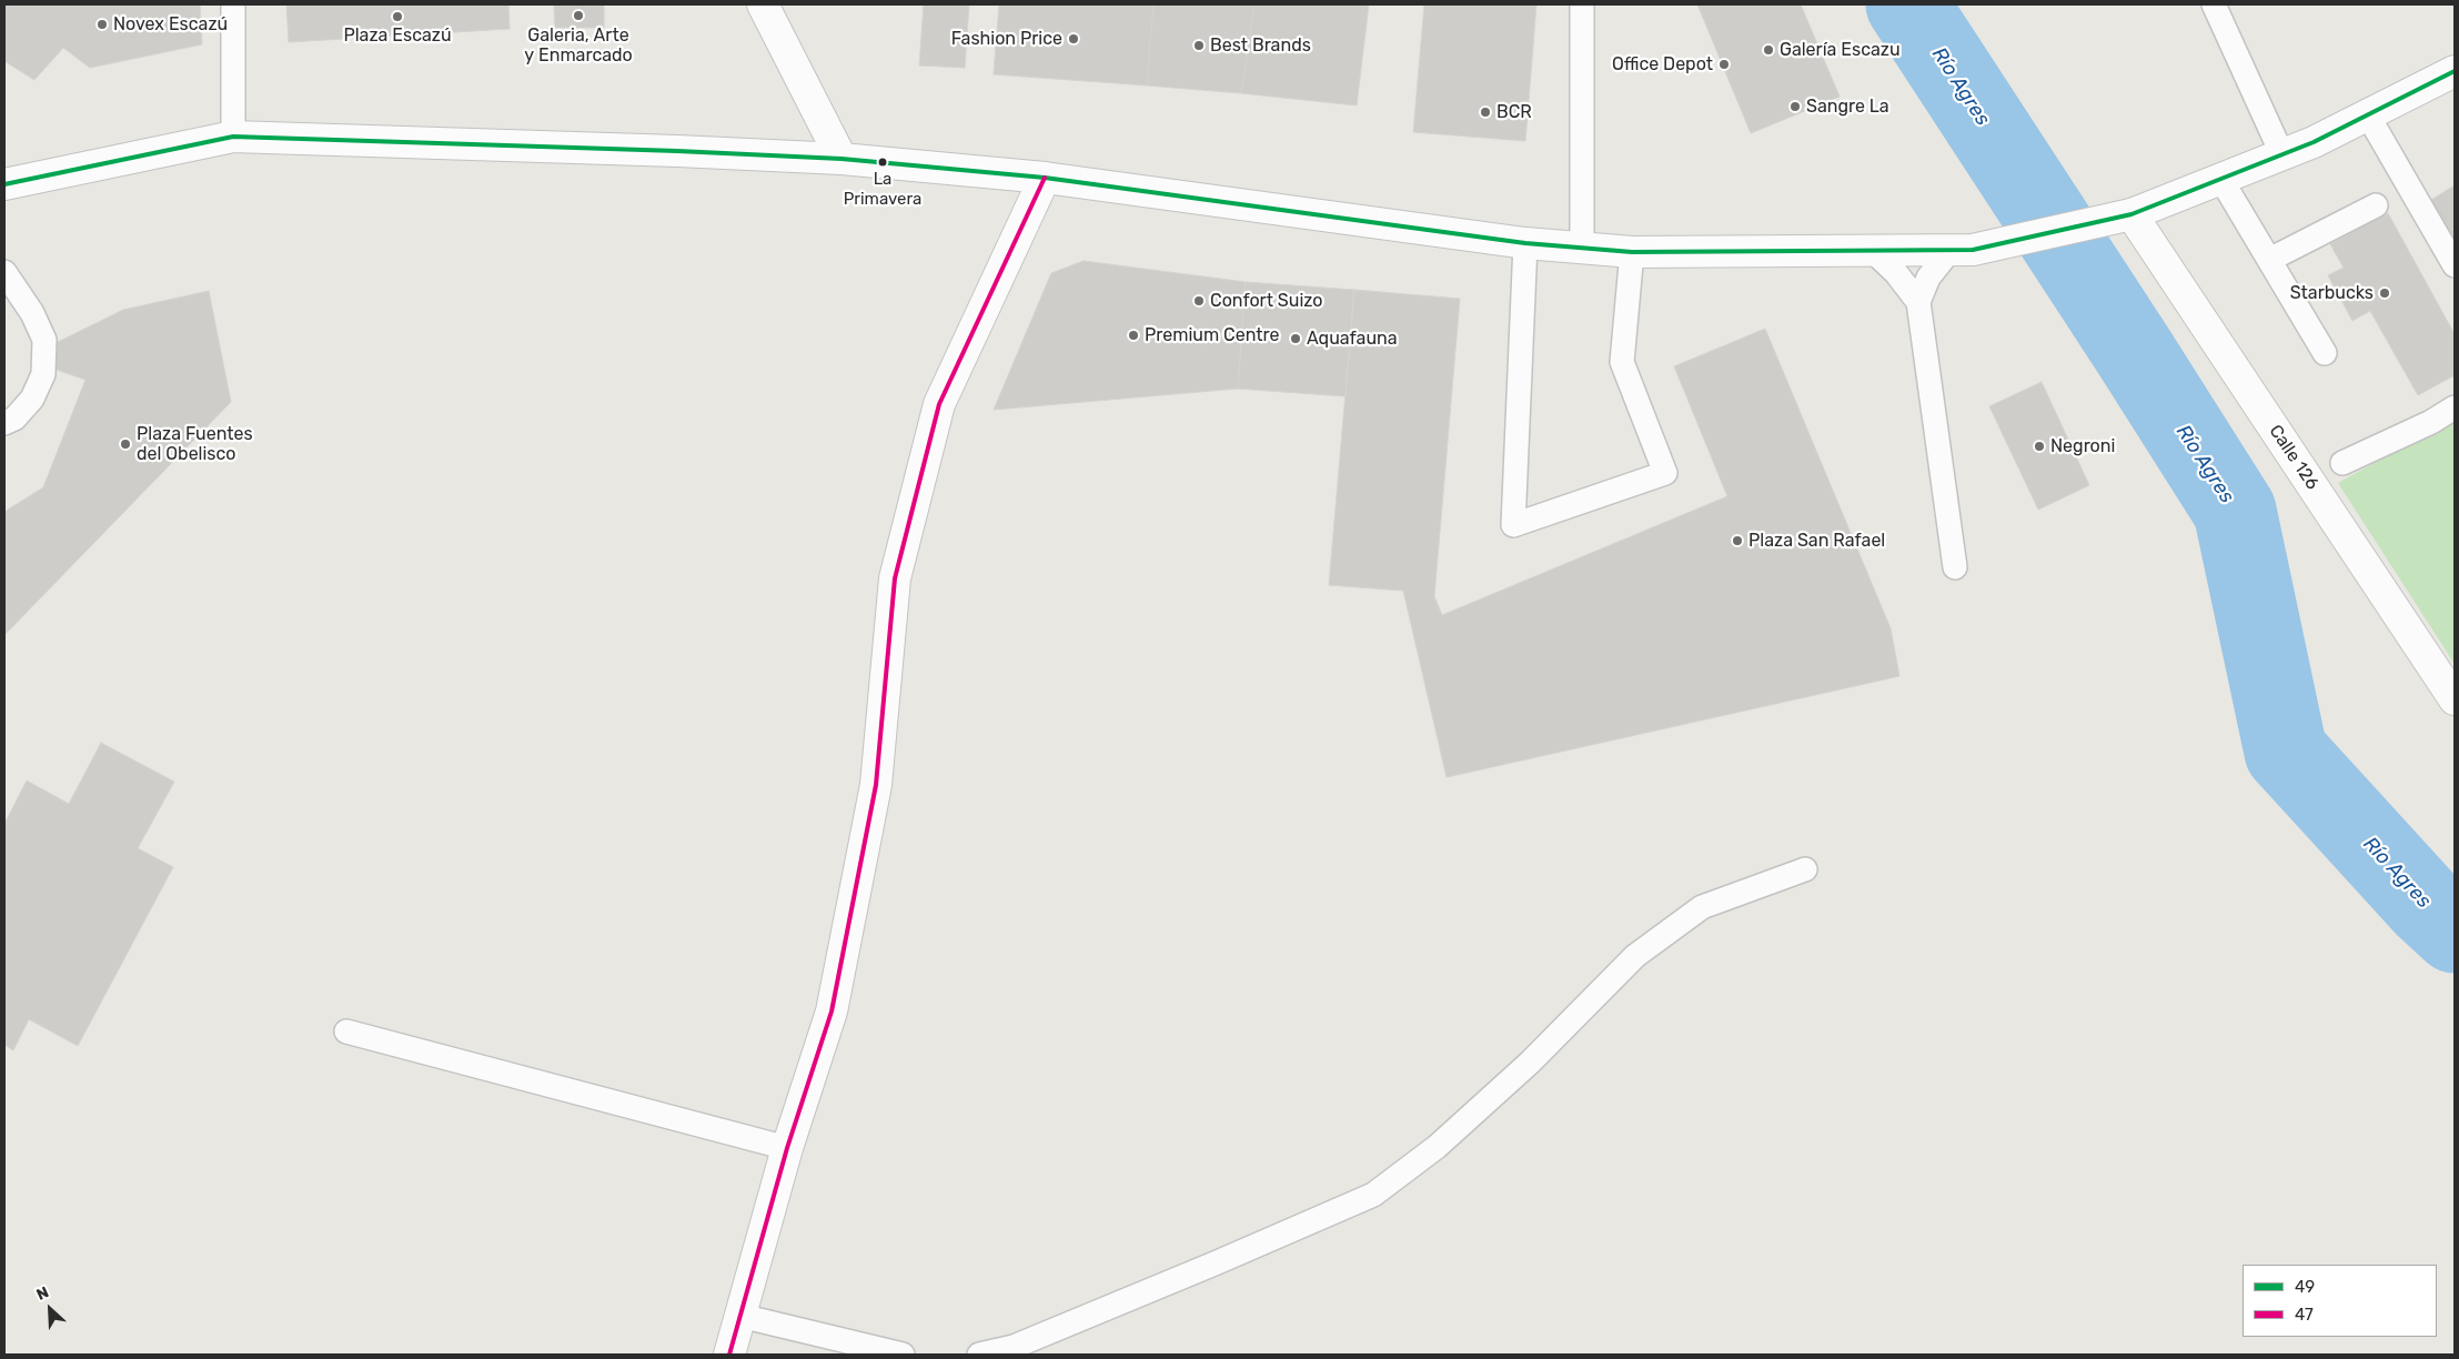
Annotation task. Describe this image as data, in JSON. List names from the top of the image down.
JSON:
{
  "streets": {
    "main road": ["Calle 126"]
  },
  "water": ["Río Agres"],
  "places": [
    "Galeria, Arte y Enmarcado",
    "Plaza Escazú",
    "Novex Escazú",
    "Fashion Price",
    "Best Brands",
    "Galería Escazu",
    "Office Depot",
    "Sangre La",
    "BCR",
    "La Primavera",
    "Starbucks",
    "Confort Suizo",
    "Premium Centre",
    "Aquafauna",
    "Plaza Fuentes del Obelisco",
    "Negroni",
    "Plaza San Rafael"
  ],
  "lines": ["transit line 49", "transit line 47"],
  "legend": ["49", "47"],
  "north": "top left"
}
